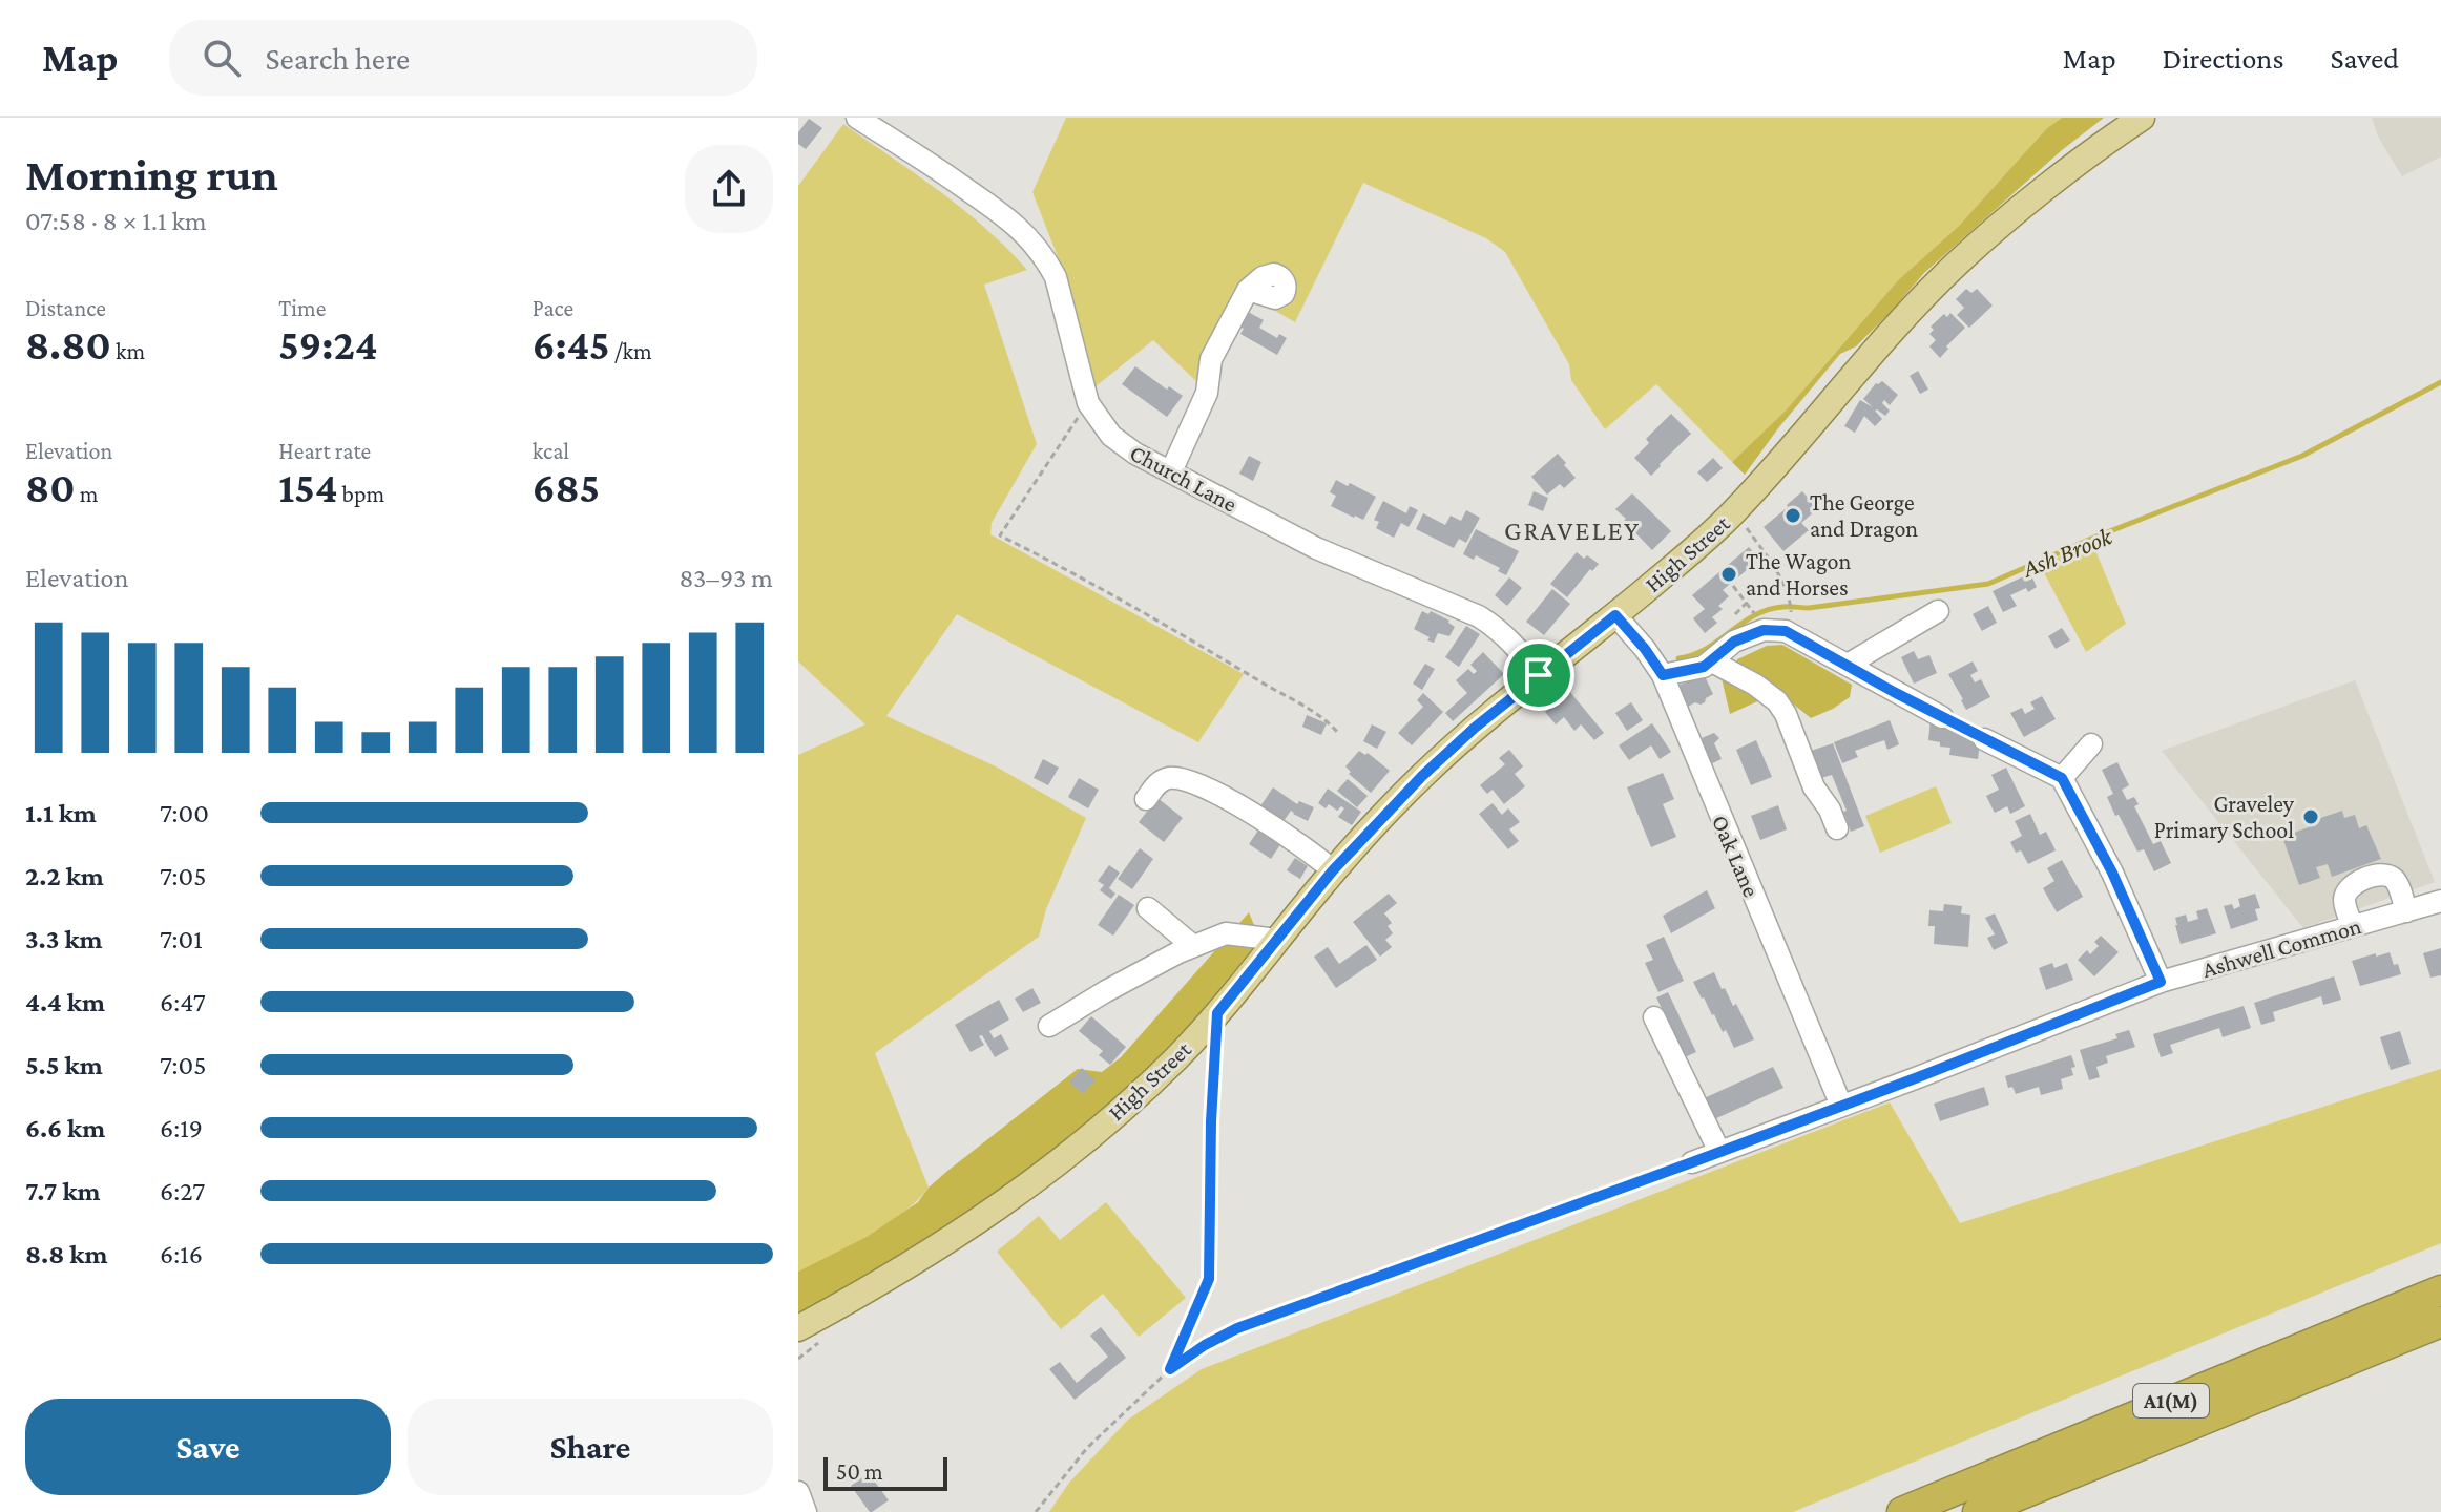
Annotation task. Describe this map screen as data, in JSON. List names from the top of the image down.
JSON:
{
  "streets": {
    "highway": ["A1(M)"],
    "main road": ["High Street"],
    "street": ["Church Lane", "Oak Lane", "Ashwell Common"]
  },
  "crossings": [
    ["Church Lane", "High Street"],
    ["High Street", "Oak Lane"],
    ["Oak Lane", "Ashwell Common"]
  ],
  "districts": ["GRAVELEY"],
  "water": ["Ash Brook"],
  "places": ["The George and Dragon", "The Wagon and Horses", "Graveley Primary School"],
  "scale_bar": "50 m",
  "page": {
    "header": "Map",
    "search": "Search here",
    "nav": ["Map", "Directions", "Saved"],
    "heading": ["Morning run", "07:58 · 8 × 1.1 km"],
    "stats": [
      ["Distance", "8.80 km"],
      ["Time", "59:24"],
      ["Pace", "6:45 /km"],
      ["Elevation", "80 m"],
      ["Heart rate", "154 bpm"],
      ["kcal", "685"]
    ],
    "chart": ["Elevation", "83–93 m"],
    "list": [
      {
        "name": "1.1 km",
        "note": "7:00"
      },
      {
        "name": "2.2 km",
        "note": "7:05"
      },
      {
        "name": "3.3 km",
        "note": "7:01"
      },
      {
        "name": "4.4 km",
        "note": "6:47"
      },
      {
        "name": "5.5 km",
        "note": "7:05"
      },
      {
        "name": "6.6 km",
        "note": "6:19"
      },
      {
        "name": "7.7 km",
        "note": "6:27"
      },
      {
        "name": "8.8 km",
        "note": "6:16"
      }
    ],
    "buttons": ["Save", "Share"],
    "scale": "50 m"
  }
}
